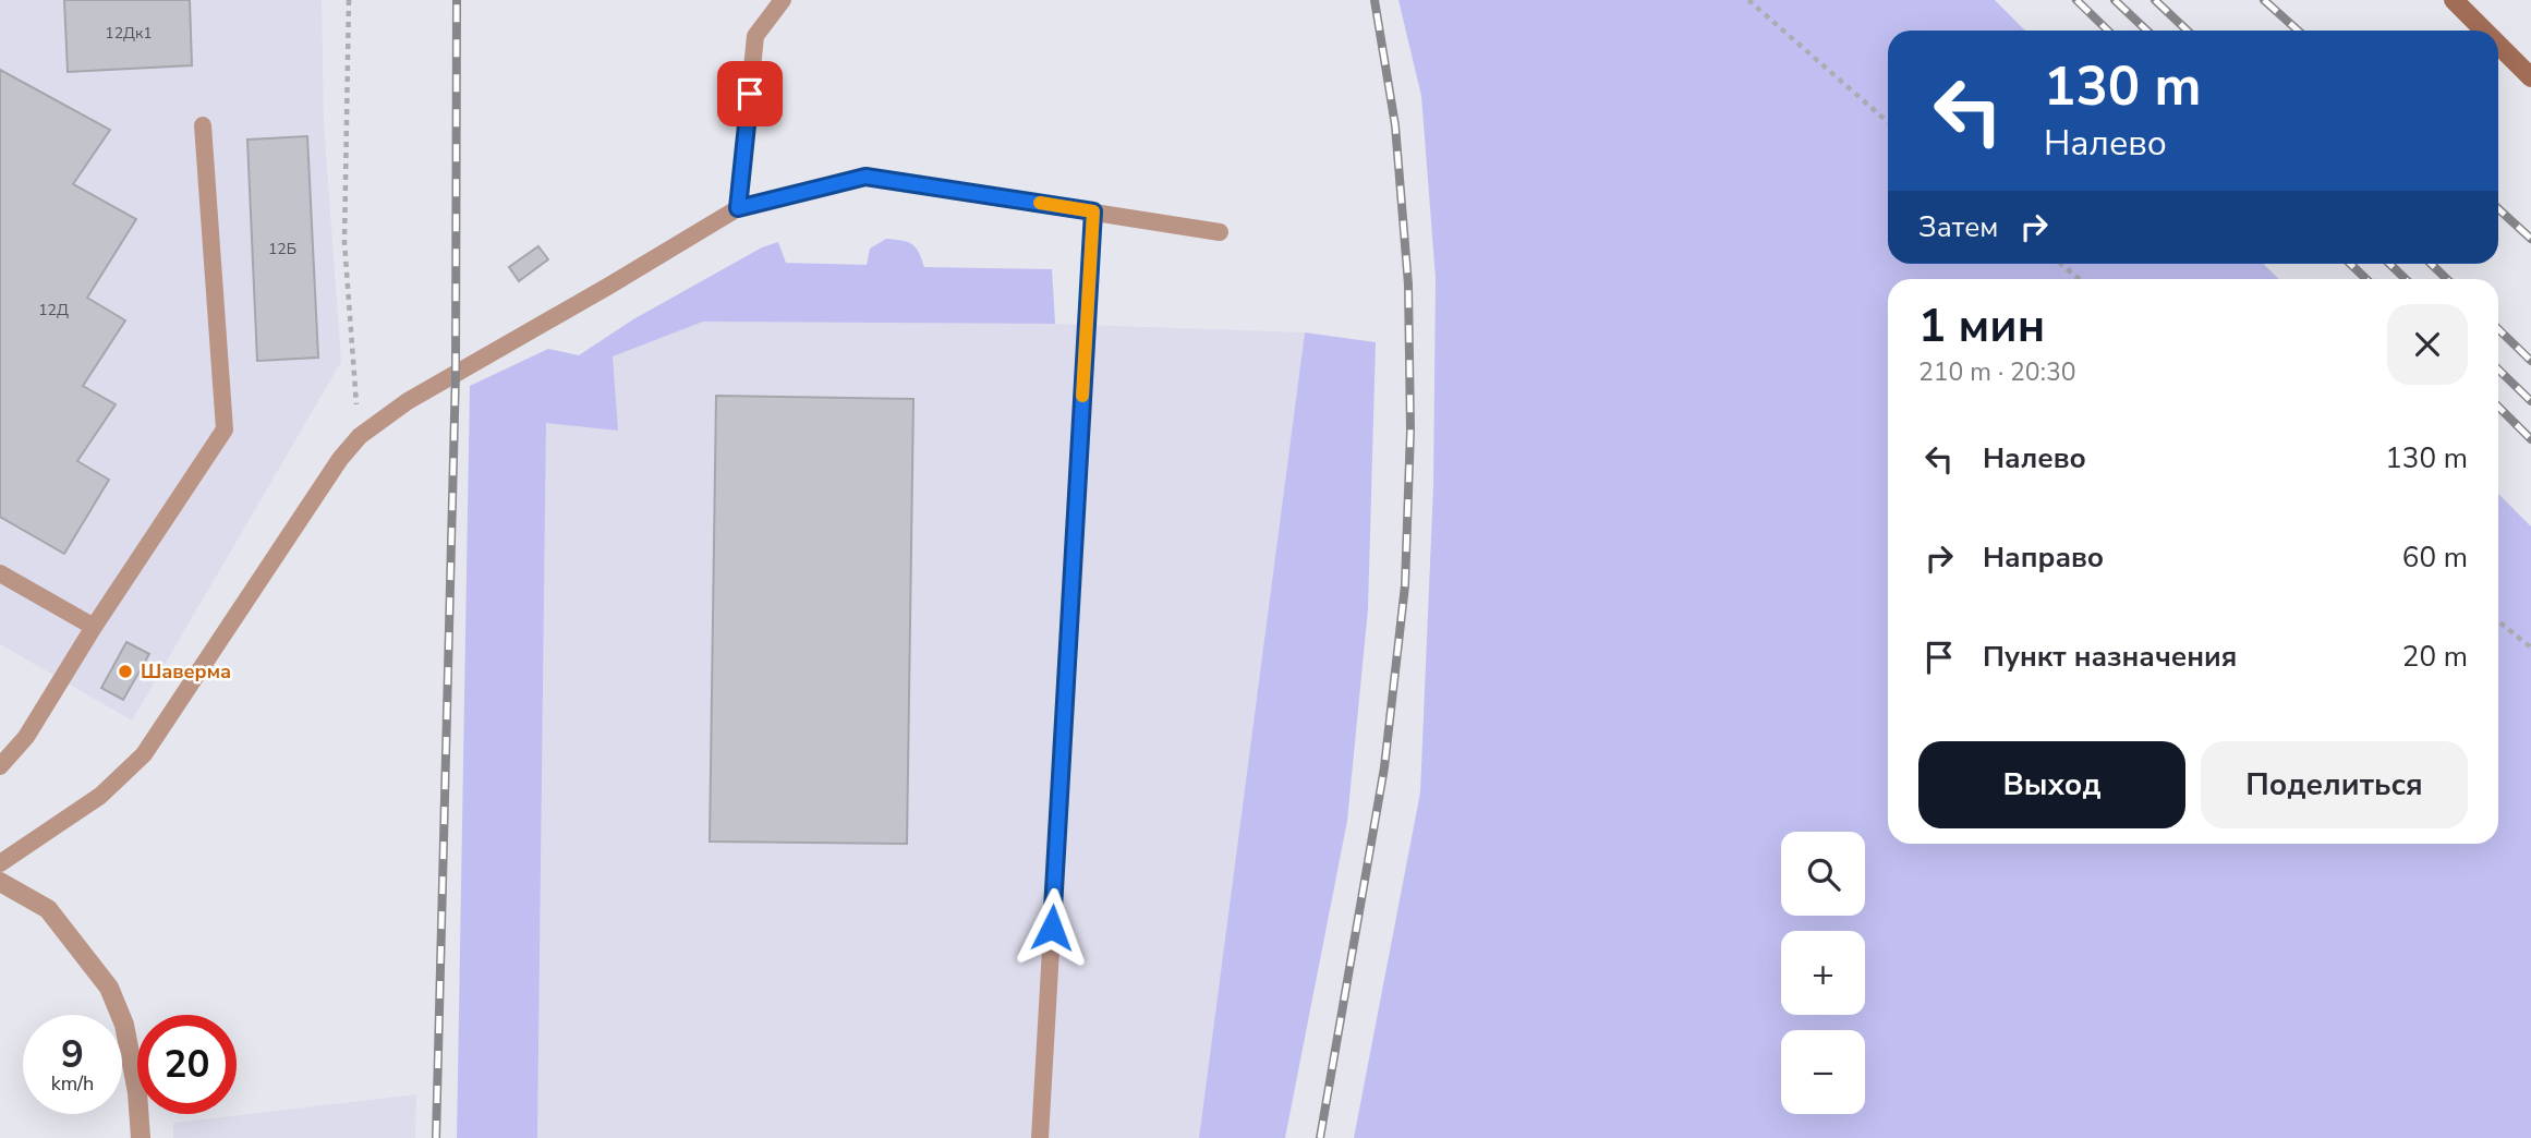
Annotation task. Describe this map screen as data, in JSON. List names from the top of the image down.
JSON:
{
  "places": ["Шаверма"],
  "house_numbers": ["12Дк1", "12Б", "12Д"],
  "page": {
    "turn": ["130 m", "Налево"],
    "then": "Затем",
    "heading": ["1 мин", "210 m · 20:30"],
    "list": [
      {
        "name": "Налево",
        "value": "130 m"
      },
      {
        "name": "Направо",
        "value": "60 m"
      },
      {
        "name": "Пункт назначения",
        "value": "20 m"
      }
    ],
    "buttons": ["Выход", "Поделиться"],
    "map_buttons": ["+", "−"],
    "speed": "9 km/h",
    "limit": "20"
  }
}
